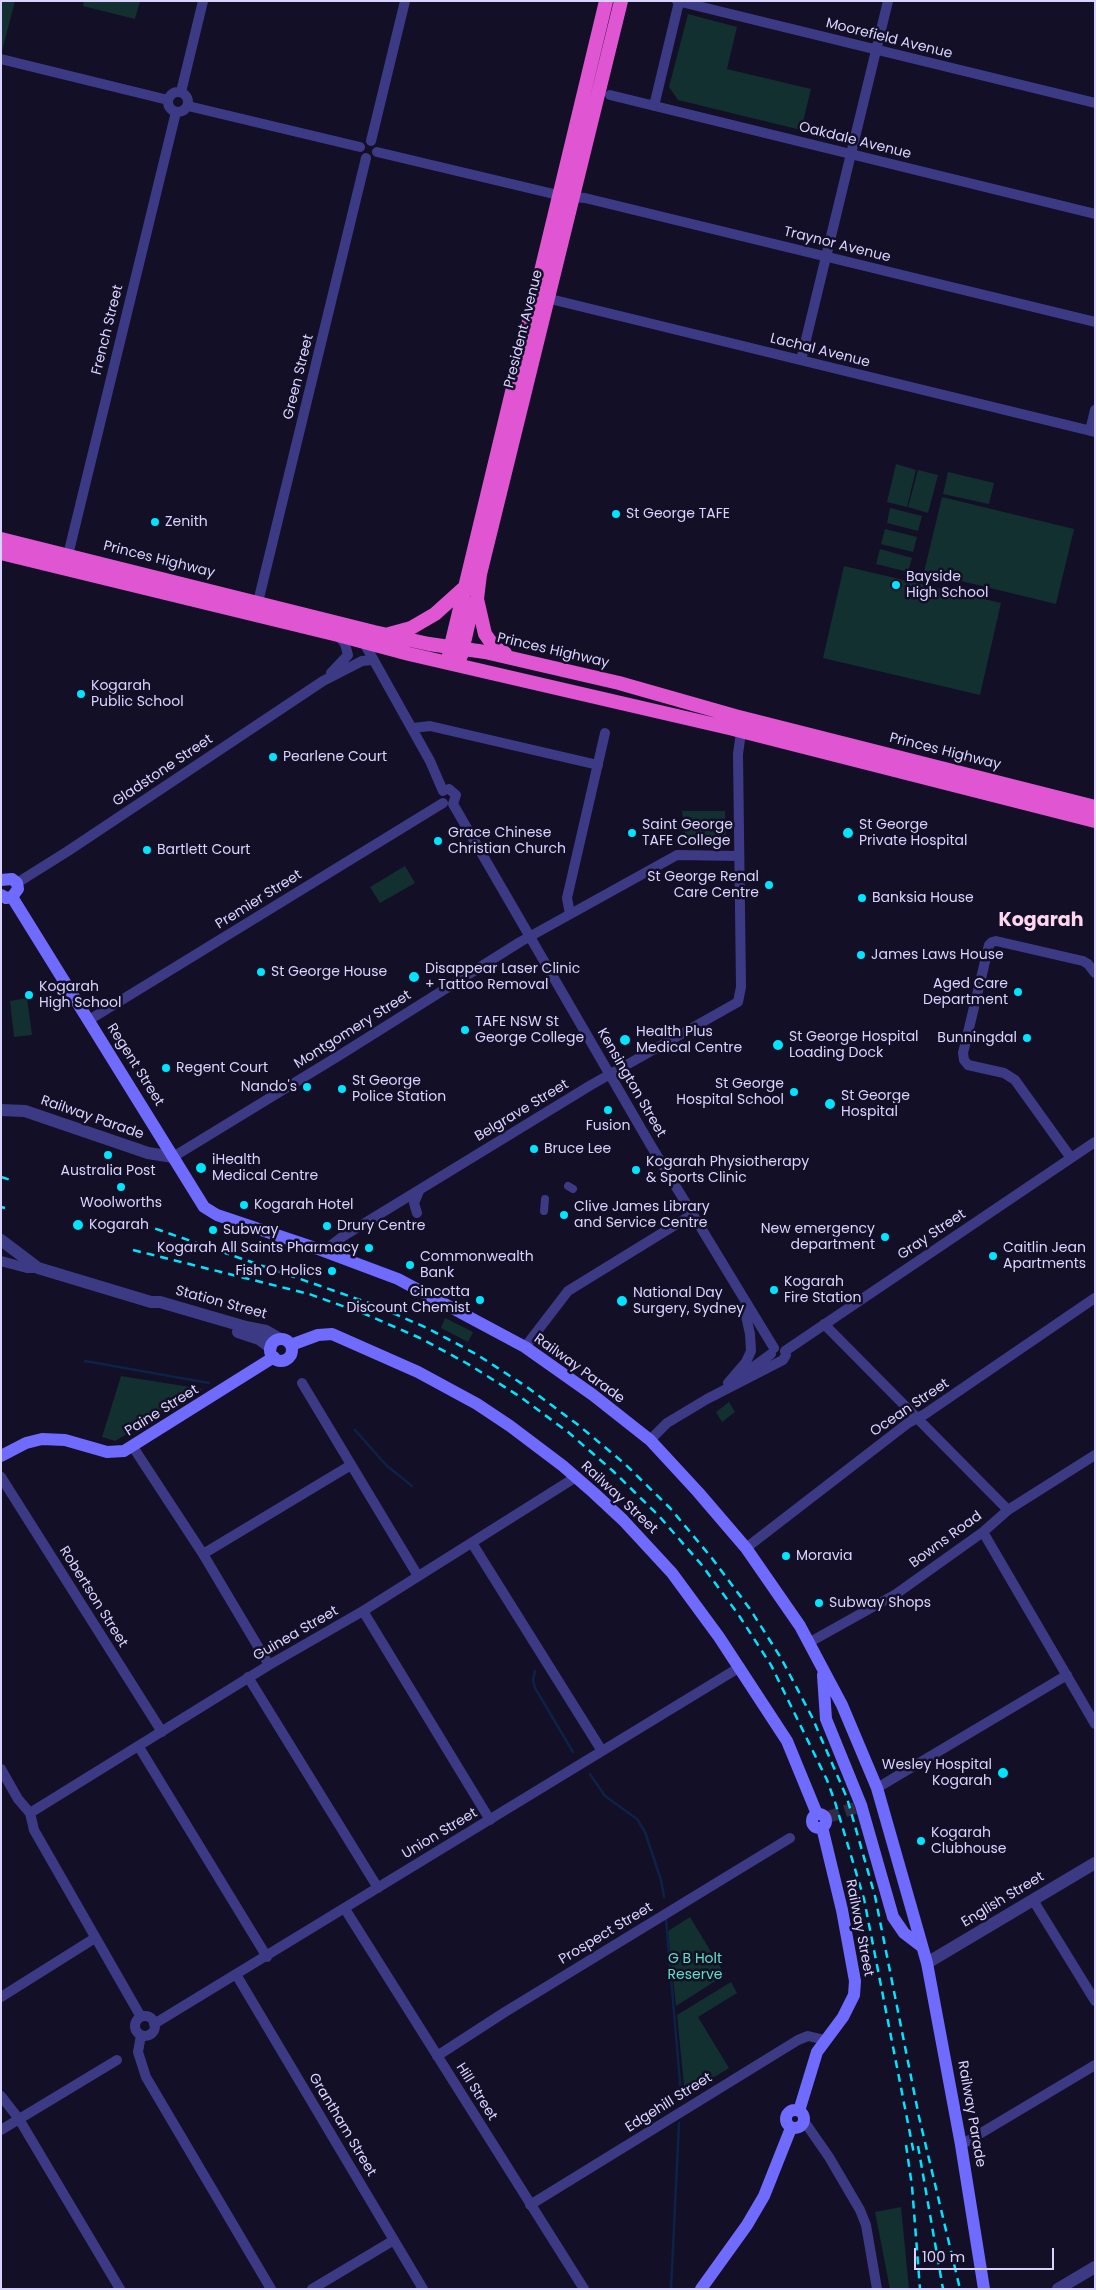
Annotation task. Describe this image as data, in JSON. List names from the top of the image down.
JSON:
{
  "streets": {
    "highway": ["President Avenue", "Princes Highway"],
    "main road": [
      "Regent Street",
      "Railway Parade",
      "Paine Street",
      "Railway Street"
    ],
    "street": [
      "Moorefield Avenue",
      "Oakdale Avenue",
      "Traynor Avenue",
      "French Street",
      "Lachal Avenue",
      "Green Street",
      "Gladstone Street",
      "Premier Street",
      "Montgomery Street",
      "Kensington Street",
      "Belgrave Street",
      "Gray Street",
      "Station Street",
      "Ocean Street",
      "Bowns Road",
      "Robertson Street",
      "Guinea Street",
      "Union Street",
      "English Street",
      "Prospect Street",
      "Hill Street",
      "Edgehill Street",
      "Grantham Street"
    ]
  },
  "crossings": [
    ["Traynor Avenue", "President Avenue"],
    ["President Avenue", "Lachal Avenue"],
    ["President Avenue", "Princes Highway"],
    ["French Street", "Princes Highway"],
    ["Green Street", "Princes Highway"],
    ["Princes Highway", "Gladstone Street"],
    ["Premier Street", "Regent Street"],
    ["Premier Street", "Kensington Street"],
    ["Montgomery Street", "Regent Street"],
    ["Montgomery Street", "Kensington Street"],
    ["Montgomery Street", "Belgrave Street"],
    ["Montgomery Street", "Railway Parade"],
    ["Regent Street", "Railway Parade"],
    ["Kensington Street", "Belgrave Street"],
    ["Kensington Street", "Gray Street"],
    ["Belgrave Street", "Railway Parade"],
    ["Railway Parade", "Gray Street"],
    ["Railway Parade", "Ocean Street"],
    ["Railway Parade", "Bowns Road"],
    ["Railway Parade", "English Street"],
    ["Station Street", "Paine Street"],
    ["Station Street", "Railway Street"],
    ["Paine Street", "Railway Street"],
    ["Railway Street", "Guinea Street"],
    ["Railway Street", "Union Street"],
    ["Railway Street", "Edgehill Street"],
    ["Robertson Street", "Guinea Street"],
    ["Union Street", "Hill Street"],
    ["Union Street", "Grantham Street"],
    ["Prospect Street", "Hill Street"],
    ["Hill Street", "Edgehill Street"]
  ],
  "districts": ["Kogarah"],
  "parks": ["G B Holt Reserve"],
  "places": [
    "St George TAFE",
    "Zenith",
    "Bayside High School",
    "Kogarah Public School",
    "Pearlene Court",
    "Saint George TAFE College",
    "St George Private Hospital",
    "Grace Chinese Christian Church",
    "Bartlett Court",
    "St George Renal Care Centre",
    "Banksia House",
    "James Laws House",
    "St George House",
    "Disappear Laser Clinic + Tattoo Removal",
    "Aged Care Department",
    "Kogarah High School",
    "TAFE NSW St George College",
    "Bunningdal",
    "Health Plus Medical Centre",
    "St George Hospital Loading Dock",
    "Regent Court",
    "Nando's",
    "St George Police Station",
    "St George Hospital School",
    "St George Hospital",
    "Fusion",
    "Bruce Lee",
    "Australia Post",
    "iHealth Medical Centre",
    "Kogarah Physiotherapy & Sports Clinic",
    "Woolworths",
    "Kogarah Hotel",
    "Clive James Library and Service Centre",
    "Kogarah",
    "Drury Centre",
    "Subway",
    "New emergency department",
    "Kogarah All Saints Pharmacy",
    "Caitlin Jean Apartments",
    "Commonwealth Bank",
    "Fish O Holics",
    "Kogarah Fire Station",
    "Cincotta Discount Chemist",
    "National Day Surgery, Sydney",
    "Moravia",
    "Subway Shops",
    "Wesley Hospital Kogarah",
    "Kogarah Clubhouse"
  ],
  "scale_bar": "100 m"
}
